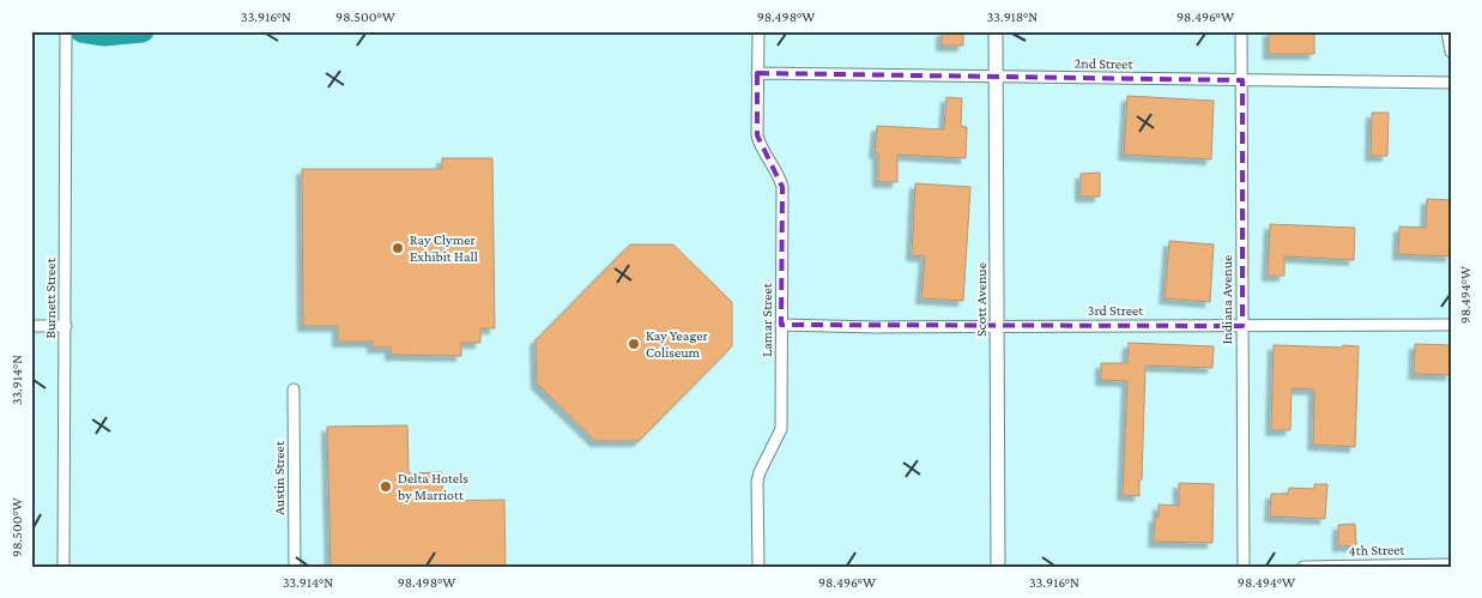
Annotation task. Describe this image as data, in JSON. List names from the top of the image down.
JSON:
{
  "streets": {
    "main road": ["Scott Avenue"],
    "street": [
      "2nd Street",
      "Burnett Street",
      "Indiana Avenue",
      "3rd Street",
      "Lamar Street",
      "Austin Street",
      "4th Street"
    ]
  },
  "crossings": [
    ["2nd Street", "Scott Avenue"],
    ["2nd Street", "Indiana Avenue"],
    ["2nd Street", "Lamar Street"],
    ["Scott Avenue", "3rd Street"],
    ["Indiana Avenue", "3rd Street"],
    ["3rd Street", "Lamar Street"]
  ],
  "places": ["Ray Clymer Exhibit Hall", "Kay Yeager Coliseum", "Delta Hotels by Marriott"],
  "coordinates": [
    "33.916°N",
    "98.500°W",
    "98.498°W",
    "33.918°N",
    "98.496°W",
    "98.494°W",
    "33.914°N"
  ]
}
